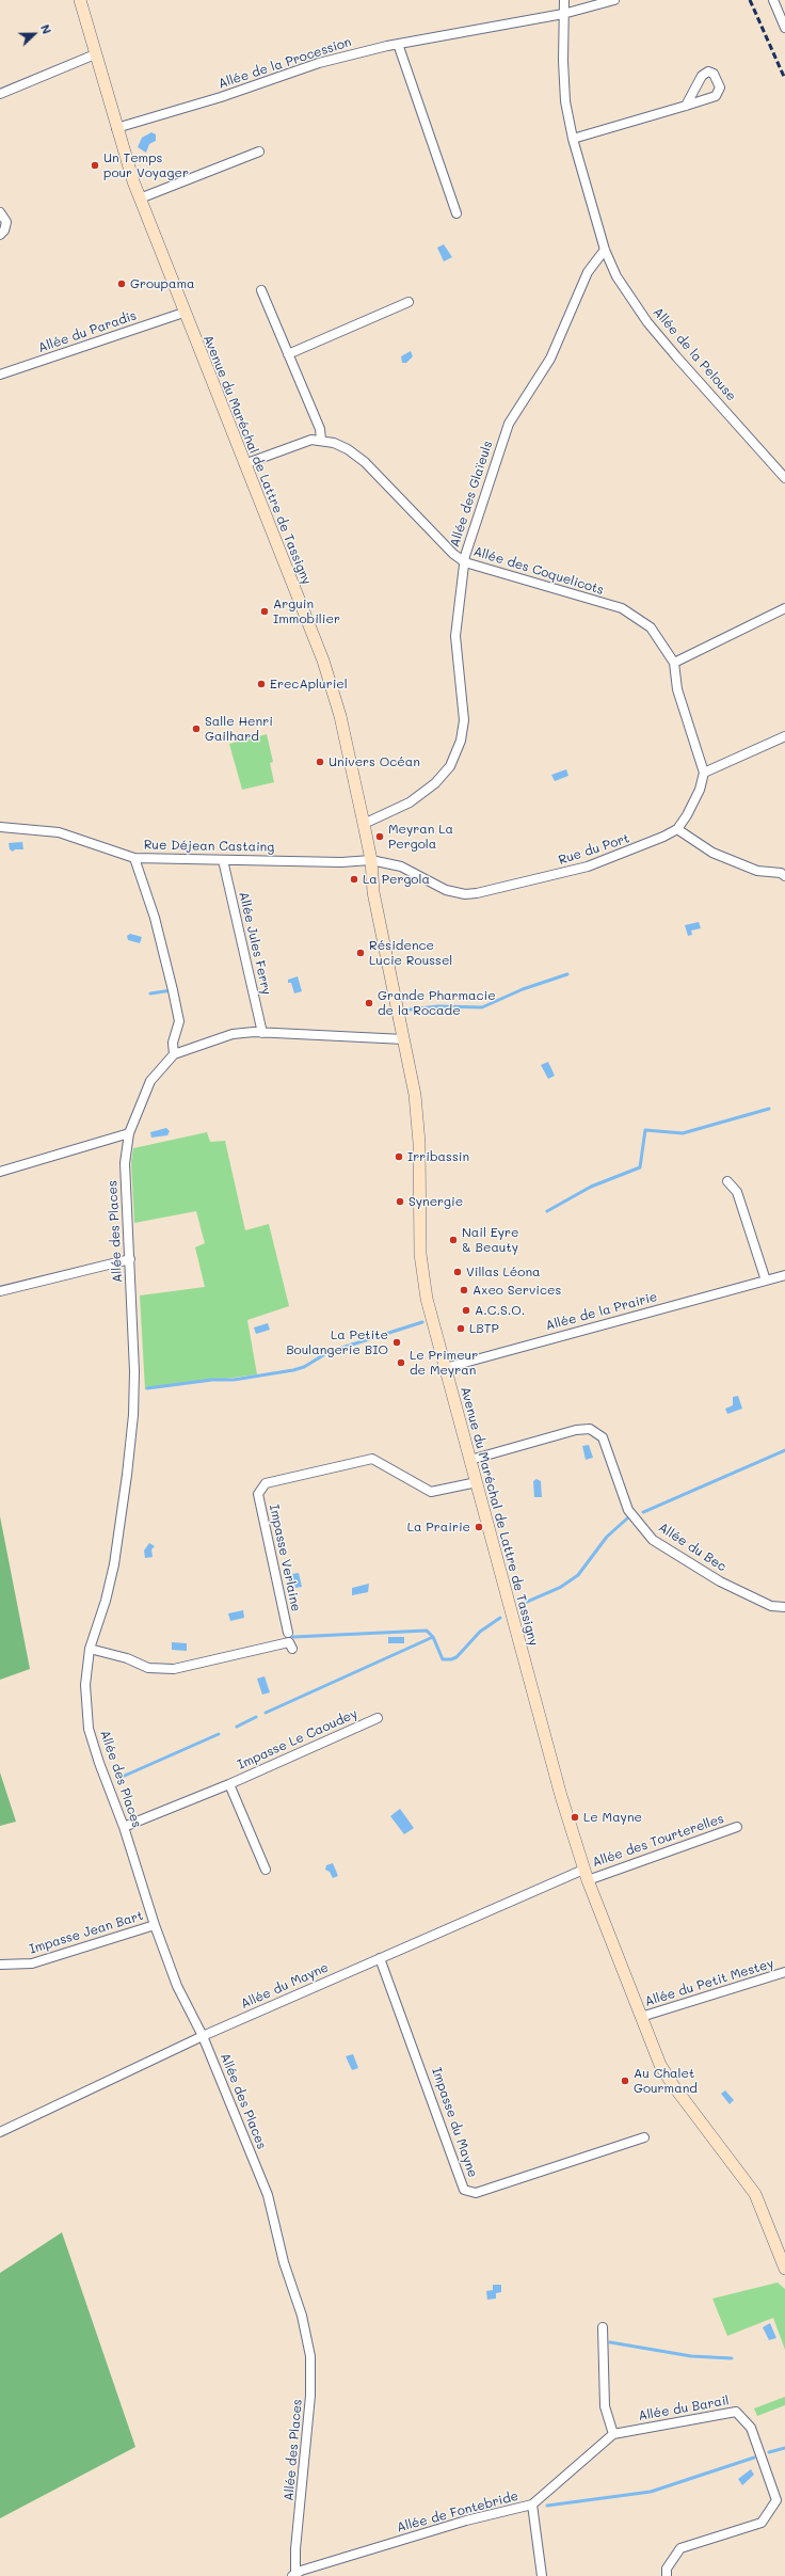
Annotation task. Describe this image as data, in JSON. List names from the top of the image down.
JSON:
{
  "streets": {
    "main road": ["Avenue du Maréchal de Lattre de Tassigny"],
    "street": [
      "Allée de la Procession",
      "Allée du Paradis",
      "Allée de la Pelouse",
      "Allée des Glaïeuls",
      "Allée des Coquelicots",
      "Rue Déjean Castaing",
      "Rue du Port",
      "Allée Jules Ferry",
      "Allée des Places",
      "Allée de la Prairie",
      "Allée du Bec",
      "Impasse Verlaine",
      "Impasse Le Caoudey",
      "Allée des Tourterelles",
      "Impasse Jean Bart",
      "Allée du Petit Mestey",
      "Allée du Mayne",
      "Impasse du Mayne",
      "Allée du Barail",
      "Allée de Fontebride"
    ]
  },
  "crossings": [
    ["Allée de la Procession", "Allée de la Pelouse"],
    ["Allée de la Procession", "Avenue du Maréchal de Lattre de Tassigny"],
    ["Allée du Paradis", "Avenue du Maréchal de Lattre de Tassigny"],
    ["Allée de la Pelouse", "Allée des Glaïeuls"],
    ["Avenue du Maréchal de Lattre de Tassigny", "Allée des Glaïeuls"],
    ["Avenue du Maréchal de Lattre de Tassigny", "Allée des Coquelicots"],
    ["Avenue du Maréchal de Lattre de Tassigny", "Rue Déjean Castaing"],
    ["Avenue du Maréchal de Lattre de Tassigny", "Rue du Port"],
    ["Avenue du Maréchal de Lattre de Tassigny", "Allée de la Prairie"],
    ["Avenue du Maréchal de Lattre de Tassigny", "Allée du Bec"],
    ["Avenue du Maréchal de Lattre de Tassigny", "Impasse Verlaine"],
    ["Avenue du Maréchal de Lattre de Tassigny", "Allée des Tourterelles"],
    ["Avenue du Maréchal de Lattre de Tassigny", "Allée du Petit Mestey"],
    ["Avenue du Maréchal de Lattre de Tassigny", "Allée du Mayne"],
    ["Allée des Glaïeuls", "Allée des Coquelicots"],
    ["Rue Déjean Castaing", "Rue du Port"],
    ["Rue Déjean Castaing", "Allée Jules Ferry"],
    ["Allée des Places", "Impasse Le Caoudey"],
    ["Allée des Places", "Impasse Jean Bart"],
    ["Allée des Places", "Allée du Mayne"],
    ["Allée des Places", "Allée de Fontebride"],
    ["Allée des Tourterelles", "Allée du Mayne"],
    ["Allée du Mayne", "Impasse du Mayne"]
  ],
  "places": [
    "Un Temps pour Voyager",
    "Groupama",
    "Arguin Immobilier",
    "ErecApluriel",
    "Salle Henri Gailhard",
    "Univers Océan",
    "Meyran La Pergola",
    "La Pergola",
    "Résidence Lucie Roussel",
    "Grande Pharmacie de la Rocade",
    "Irribassin",
    "Synergie",
    "Nail Eyre & Beauty",
    "Villas Léona",
    "Axeo Services",
    "A.C.S.O.",
    "LBTP",
    "La Petite Boulangerie BIO",
    "Le Primeur de Meyran",
    "La Prairie",
    "Le Mayne",
    "Au Chalet Gourmand"
  ],
  "north": "right"
}
